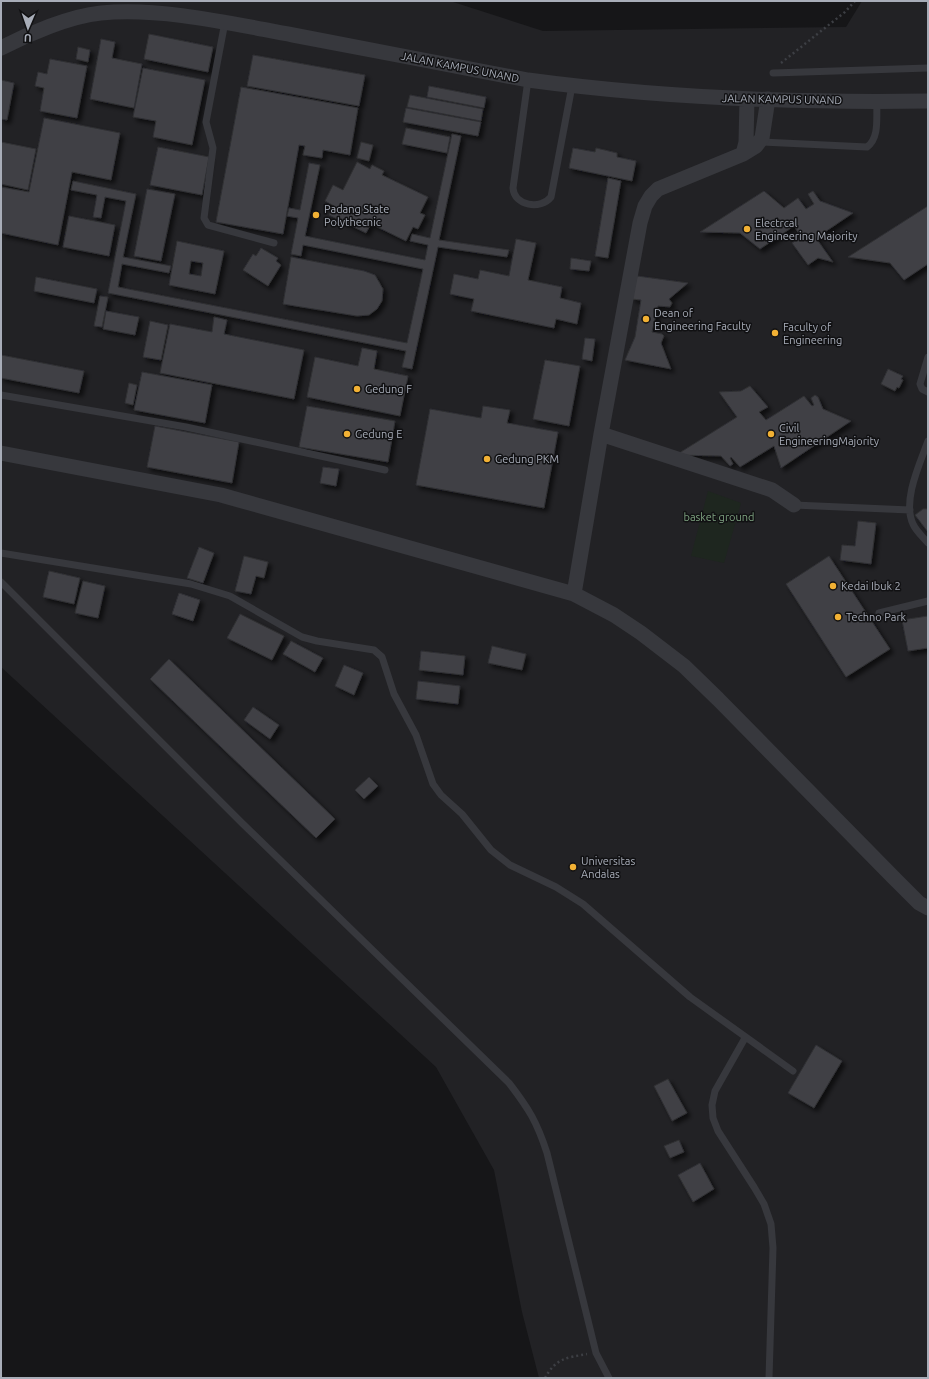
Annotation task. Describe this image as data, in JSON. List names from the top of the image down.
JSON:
{
  "streets": {
    "street": ["JALAN KAMPUS UNAND"]
  },
  "parks": ["basket ground"],
  "places": [
    "Padang State Polythecnic",
    "Electrcal Engineering Majority",
    "Dean of Engineering Faculty",
    "Faculty of Engineering",
    "Gedung F",
    "Gedung E",
    "Civil EngineeringMajority",
    "Gedung PKM",
    "Kedai Ibuk 2",
    "Techno Park",
    "Universitas Andalas"
  ],
  "north": "bottom"
}
